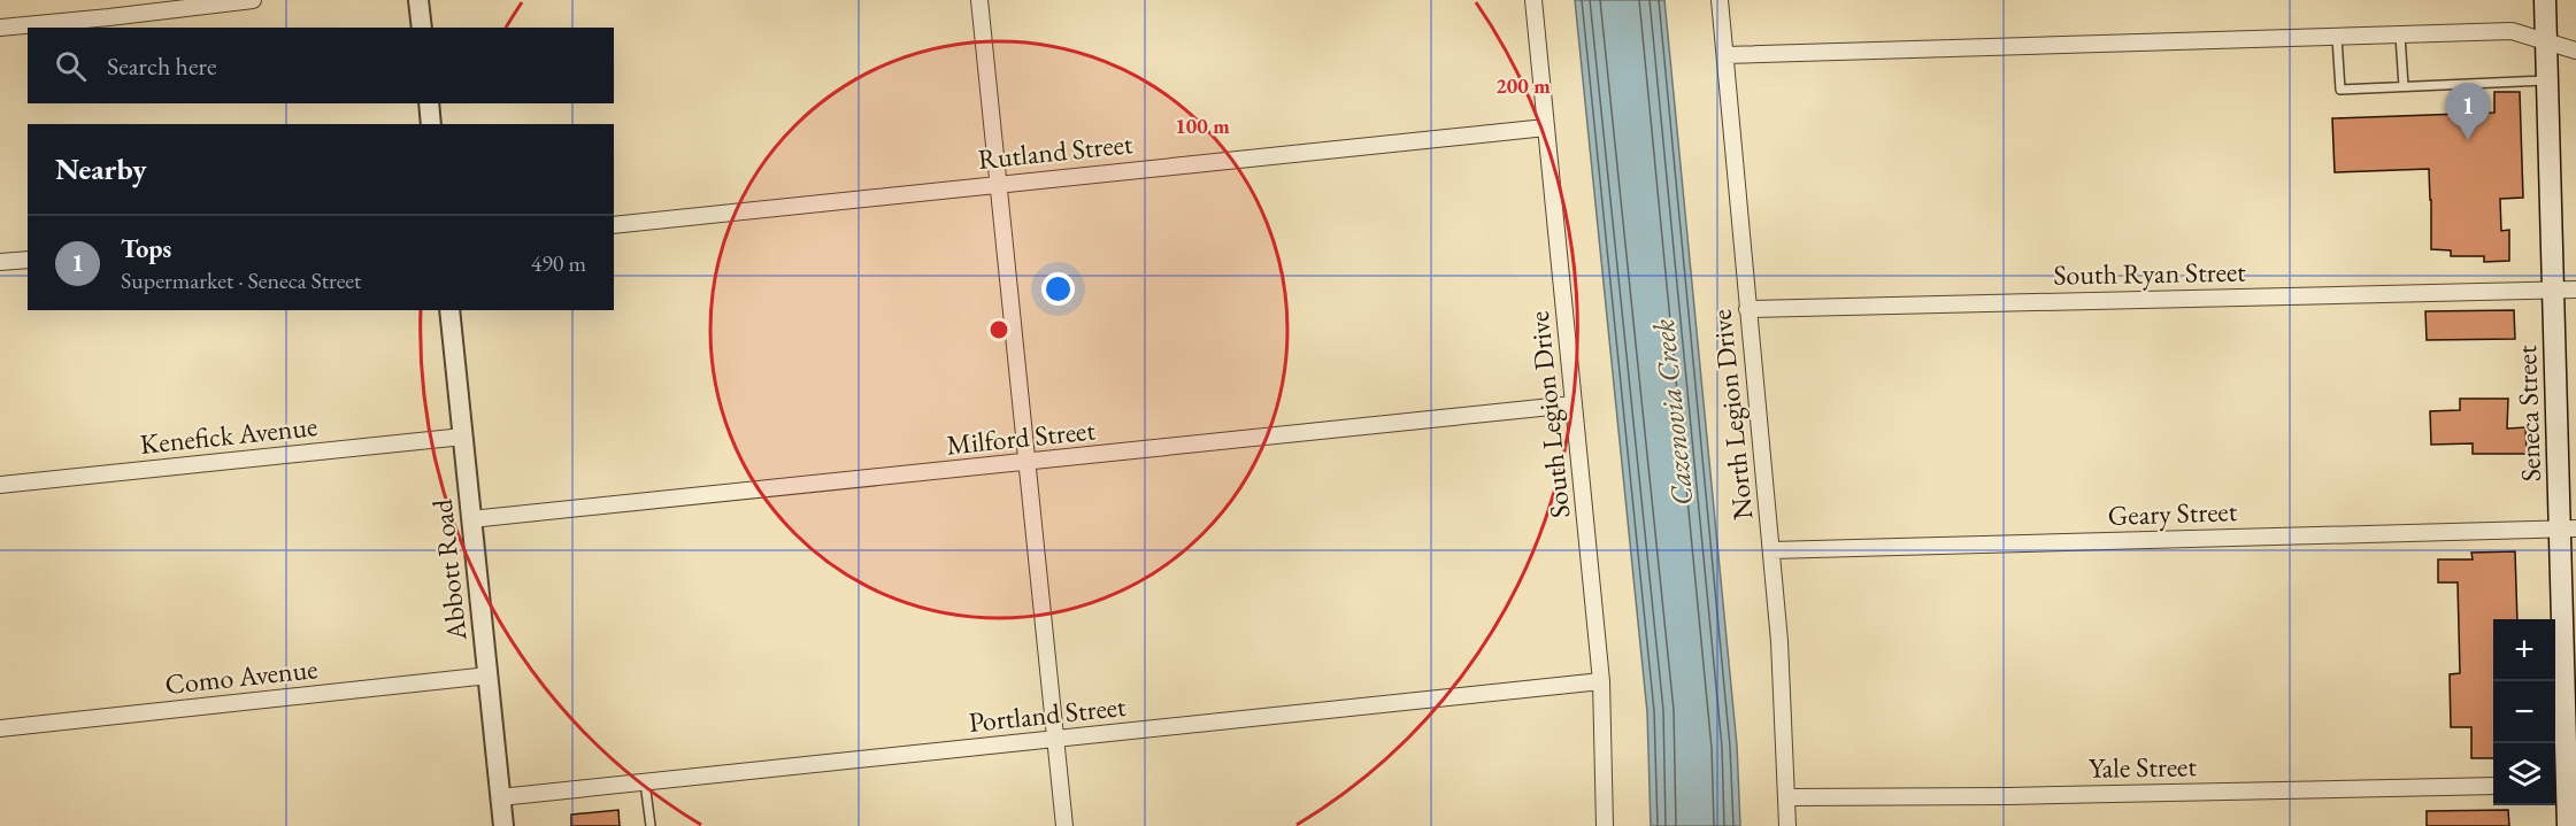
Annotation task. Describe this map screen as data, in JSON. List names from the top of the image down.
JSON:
{
  "streets": {
    "main road": ["Seneca Street"],
    "street": [
      "Rutland Street",
      "South Ryan Street",
      "South Legion Drive",
      "North Legion Drive",
      "Kenefick Avenue",
      "Milford Street",
      "Geary Street",
      "Abbott Road",
      "Como Avenue",
      "Portland Street",
      "Yale Street"
    ]
  },
  "crossings": [
    ["Rutland Street", "South Legion Drive"],
    ["South Ryan Street", "Seneca Street"],
    ["South Ryan Street", "North Legion Drive"],
    ["Seneca Street", "Geary Street"],
    ["South Legion Drive", "Milford Street"],
    ["South Legion Drive", "Portland Street"],
    ["North Legion Drive", "Geary Street"],
    ["North Legion Drive", "Yale Street"],
    ["Kenefick Avenue", "Abbott Road"],
    ["Milford Street", "Abbott Road"],
    ["Abbott Road", "Como Avenue"],
    ["Abbott Road", "Portland Street"]
  ],
  "water": ["Cazenovia Creek"],
  "page": {
    "search": "Search here",
    "pins": "1",
    "heading": "Nearby",
    "list": [
      {
        "mark": "1",
        "name": "Tops",
        "note": "Supermarket · Seneca Street",
        "value": "490 m"
      }
    ],
    "map_buttons": ["+", "−"]
  },
  "rings": ["200 m", "100 m"]
}
